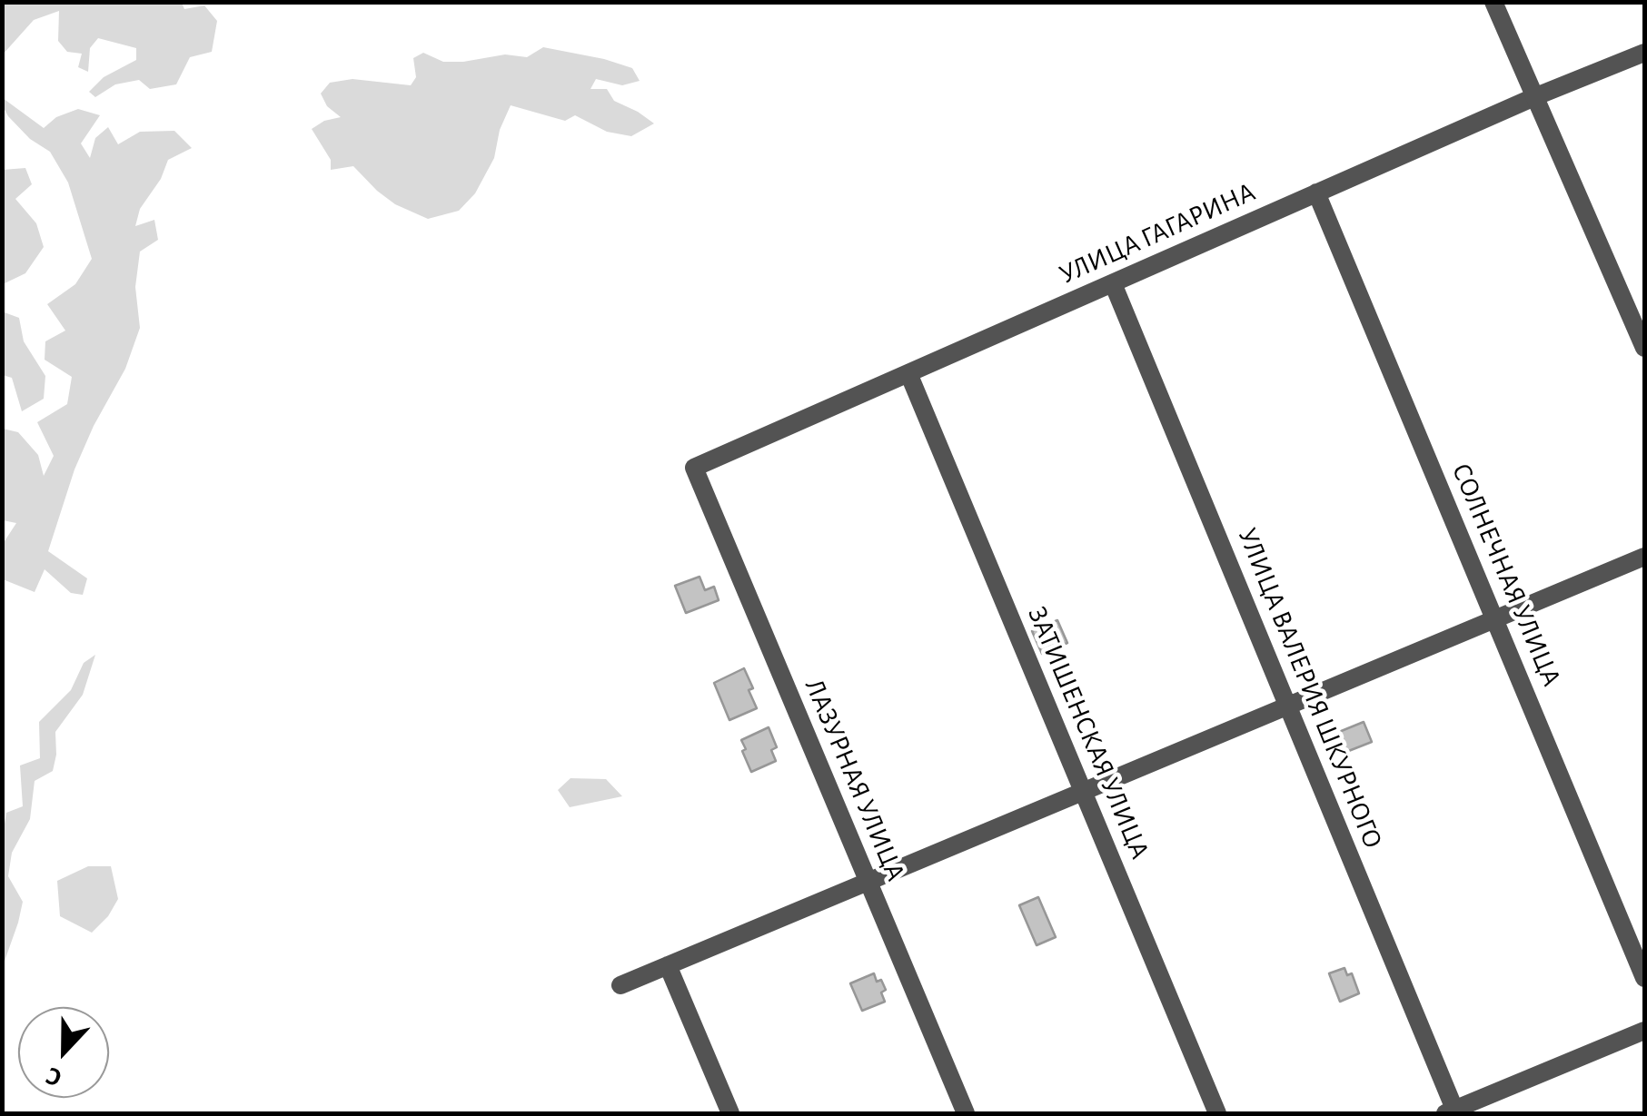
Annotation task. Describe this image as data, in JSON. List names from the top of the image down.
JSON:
{
  "streets": {
    "street": [
      "УЛИЦА ГАГАРИНА",
      "СОЛНЕЧНАЯ УЛИЦА",
      "УЛИЦА ВАЛЕРИЯ ШКУРНОГО",
      "ЗАТИШЕНСКАЯ УЛИЦА",
      "ЛАЗУРНАЯ УЛИЦА"
    ]
  },
  "crossings": [
    ["УЛИЦА ГАГАРИНА", "СОЛНЕЧНАЯ УЛИЦА"],
    ["УЛИЦА ГАГАРИНА", "УЛИЦА ВАЛЕРИЯ ШКУРНОГО"],
    ["УЛИЦА ГАГАРИНА", "ЗАТИШЕНСКАЯ УЛИЦА"],
    ["УЛИЦА ГАГАРИНА", "ЛАЗУРНАЯ УЛИЦА"]
  ],
  "north": "bottom"
}
